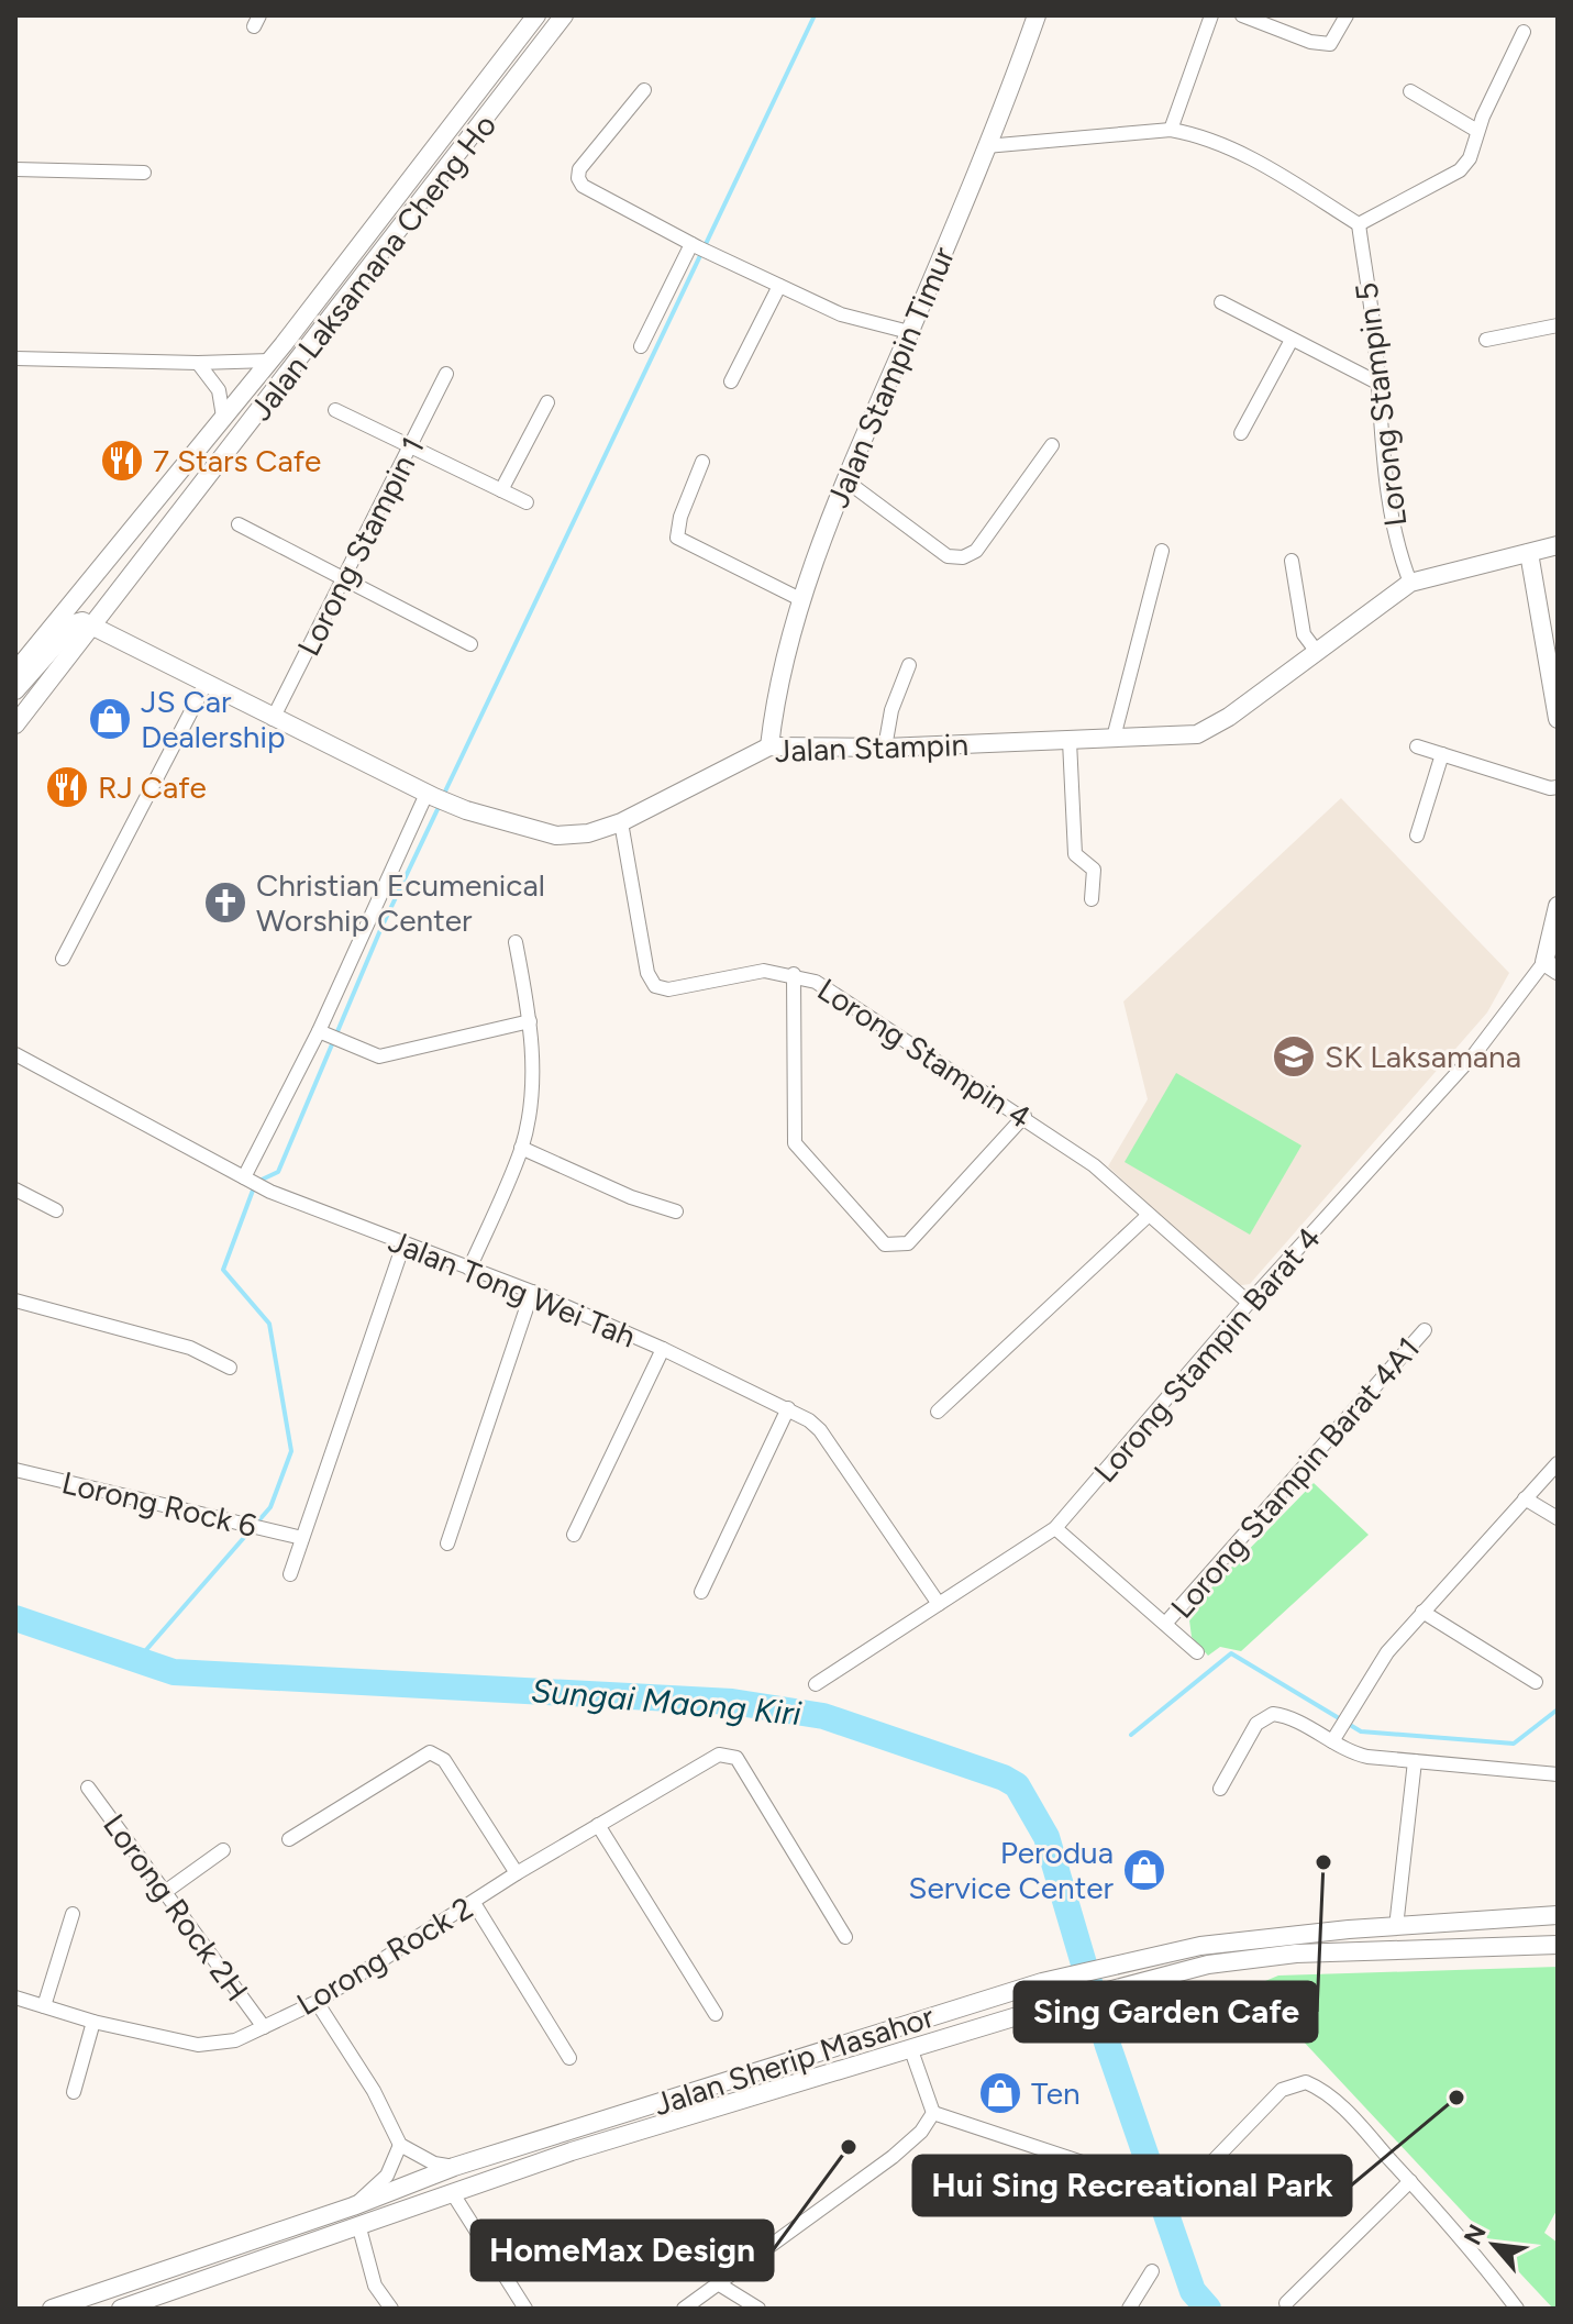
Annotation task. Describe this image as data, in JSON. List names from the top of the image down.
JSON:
{
  "streets": {
    "main road": [
      "Jalan Laksamana Cheng Ho",
      "Jalan Stampin Timur",
      "Jalan Stampin",
      "Jalan Sherip Masahor"
    ],
    "street": [
      "Lorong Stampin 5",
      "Lorong Stampin 1",
      "Lorong Stampin 4",
      "Jalan Tong Wei Tah",
      "Lorong Stampin Barat 4",
      "Lorong Stampin Barat 4A1",
      "Lorong Rock 6",
      "Lorong Rock 2H",
      "Lorong Rock 2"
    ]
  },
  "crossings": [
    ["Jalan Laksamana Cheng Ho", "Jalan Stampin"],
    ["Jalan Stampin Timur", "Jalan Stampin"],
    ["Lorong Stampin 5", "Jalan Stampin"],
    ["Lorong Stampin 1", "Jalan Stampin"],
    ["Jalan Stampin", "Lorong Stampin 4"],
    ["Lorong Stampin 4", "Lorong Stampin Barat 4"],
    ["Jalan Tong Wei Tah", "Lorong Stampin Barat 4"],
    ["Lorong Rock 2H", "Lorong Rock 2"]
  ],
  "water": ["Sungai Maong Kiri"],
  "places": {
    "restaurant": ["7 Stars Cafe", "RJ Cafe"],
    "shop": ["JS Car Dealership", "Perodua Service Center", "Ten"],
    "church": ["Christian Ecumenical Worship Center"],
    "school or university": ["SK Laksamana"],
    "other": ["Sing Garden Cafe", "Hui Sing Recreational Park", "HomeMax Design"]
  },
  "north": "top left"
}
